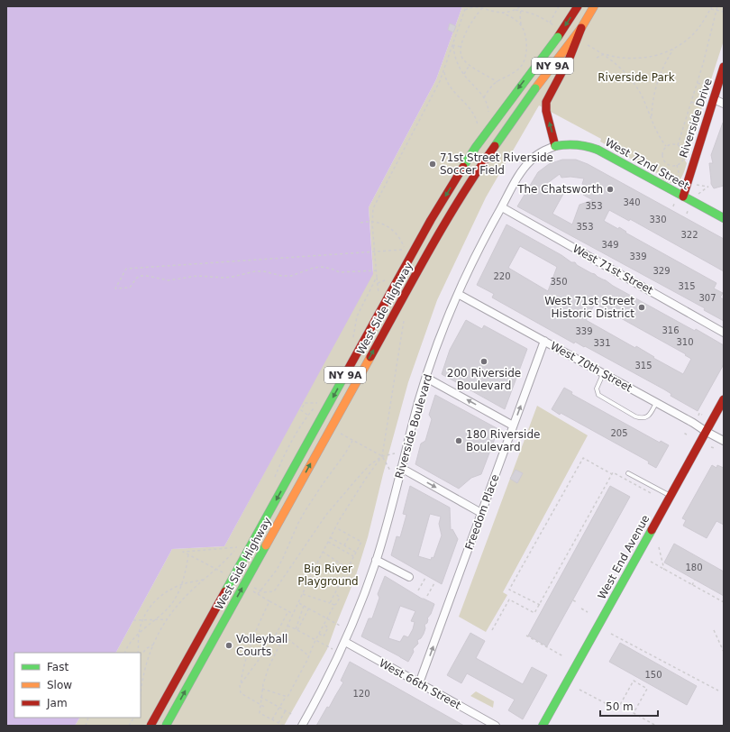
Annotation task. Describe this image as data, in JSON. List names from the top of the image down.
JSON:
{
  "streets": {
    "main road": [
      "NY 9A",
      "Riverside Drive",
      "West 72nd Street",
      "West Side Highway",
      "West End Avenue"
    ],
    "street": [
      "West 71st Street",
      "West 70th Street",
      "Riverside Boulevard",
      "Freedom Place",
      "West 66th Street"
    ]
  },
  "crossings": [
    ["Riverside Drive", "West 72nd Street"],
    ["West 72nd Street", "Riverside Boulevard"],
    ["West 71st Street", "Riverside Boulevard"],
    ["West 70th Street", "Riverside Boulevard"],
    ["West 70th Street", "Freedom Place"],
    ["West 70th Street", "West End Avenue"],
    ["Riverside Boulevard", "West 66th Street"],
    ["Freedom Place", "West 66th Street"]
  ],
  "one_way": ["Freedom Place"],
  "parks": ["Riverside Park", "Big River Playground"],
  "places": [
    "71st Street Riverside Soccer Field",
    "The Chatsworth",
    "West 71st Street Historic District",
    "200 Riverside Boulevard",
    "180 Riverside Boulevard",
    "Volleyball Courts"
  ],
  "house_numbers": [
    "340",
    "353",
    "330",
    "353",
    "322",
    "349",
    "339",
    "329",
    "220",
    "350",
    "315",
    "307",
    "316",
    "339",
    "310",
    "331",
    "315",
    "205",
    "180",
    "150",
    "120"
  ],
  "legend": ["Fast", "Slow", "Jam"],
  "scale_bar": "50 m"
}
